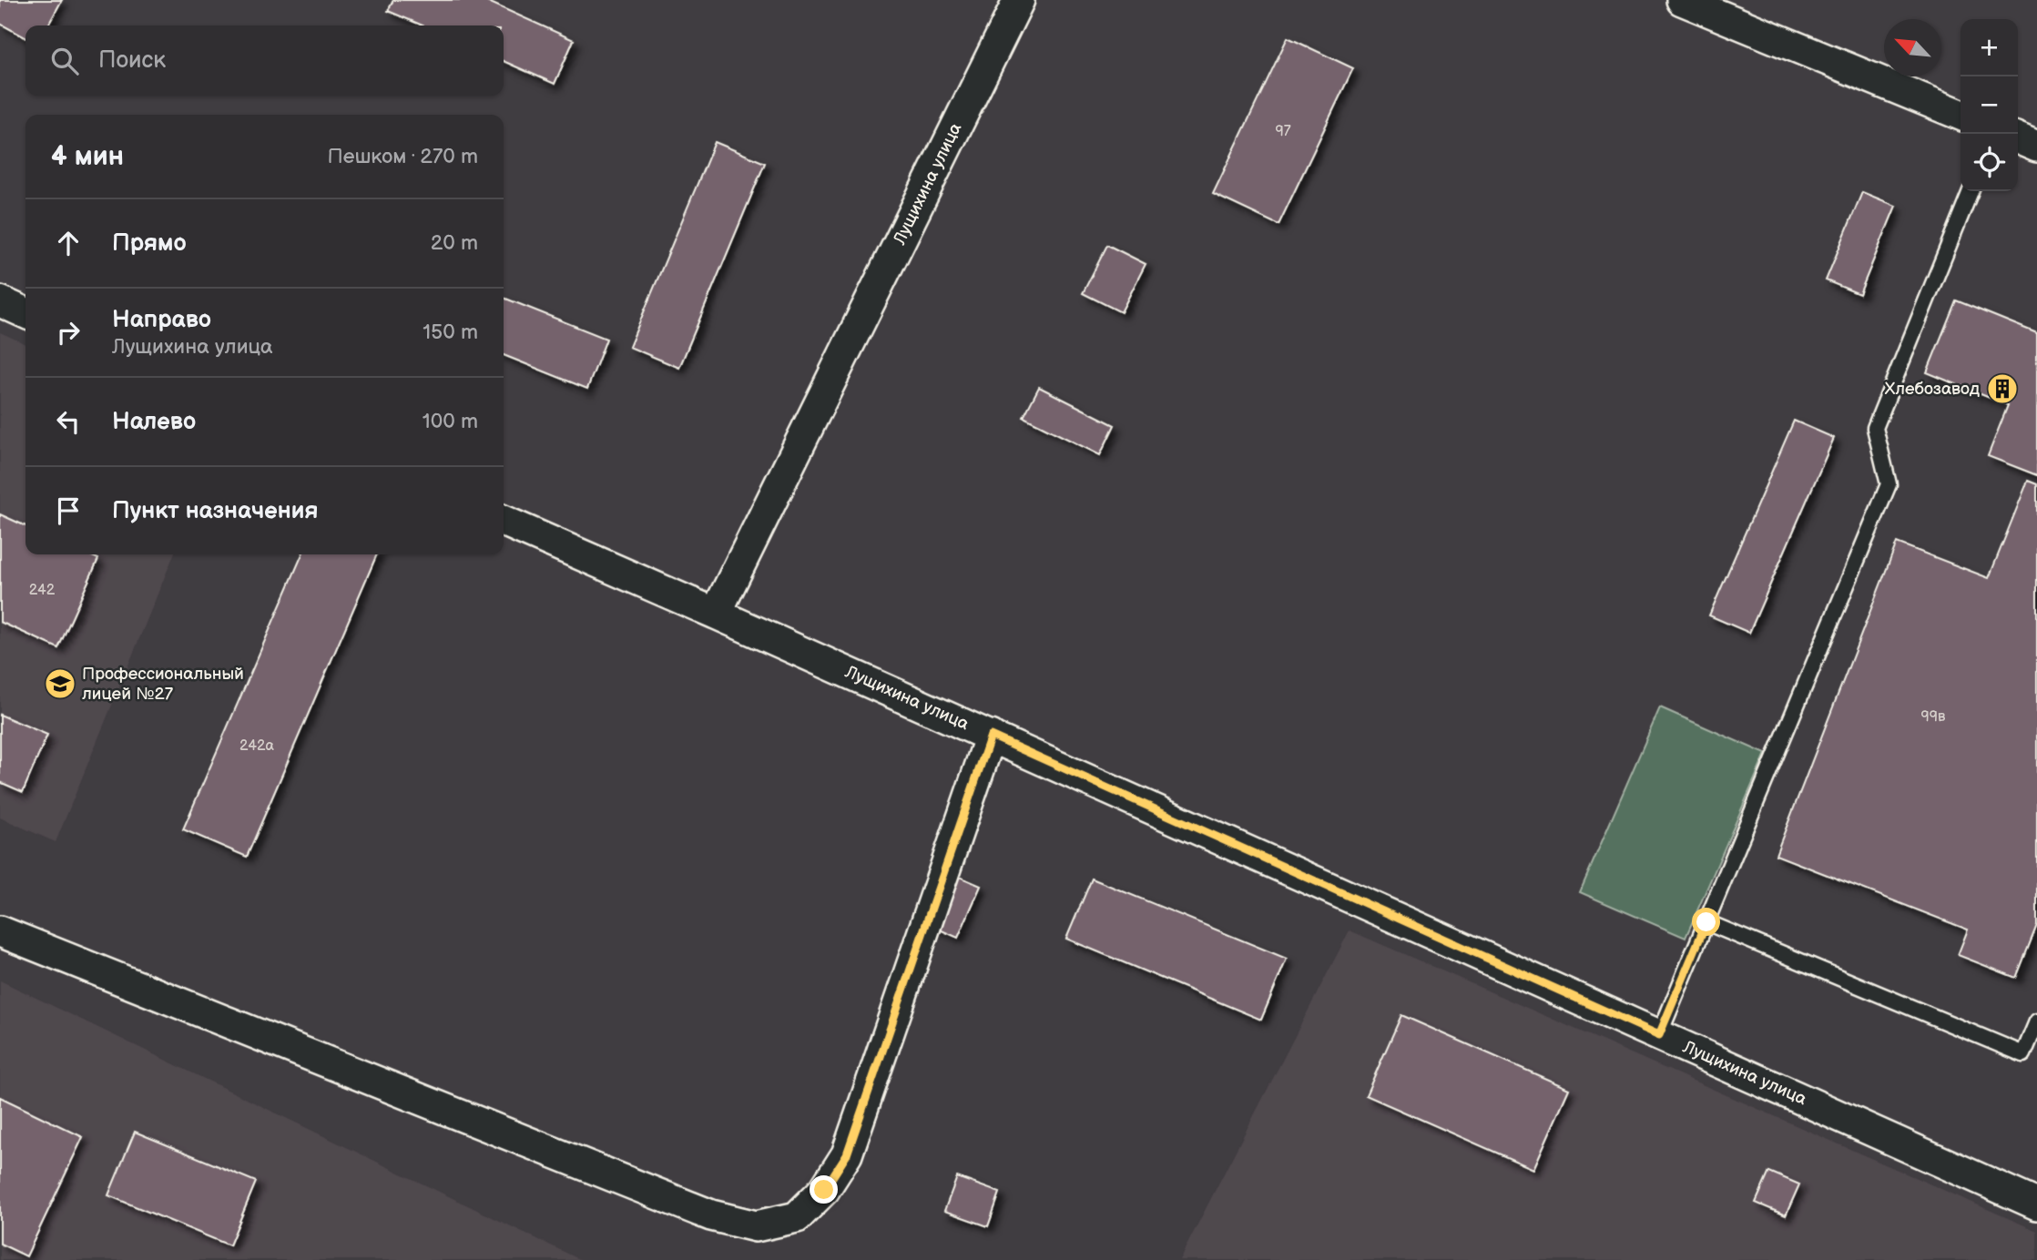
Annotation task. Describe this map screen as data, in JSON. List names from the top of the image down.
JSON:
{
  "streets": {
    "street": ["Лущихина улица"]
  },
  "places": {
    "building": ["Хлебозавод"],
    "school or university": ["Профессиональный лицей №27"]
  },
  "house_numbers": [
    "97",
    "242",
    "99в",
    "242а"
  ],
  "north": "top left",
  "page": {
    "map_buttons": ["+", "−"],
    "search": "Поиск",
    "heading": ["4 мин", "Пешком · 270 m"],
    "list": [
      ["Прямо", "20 m"],
      ["Направо", "Лущихина улица", "150 m"],
      ["Налево", "100 m"],
      "Пункт назначения"
    ]
  }
}
